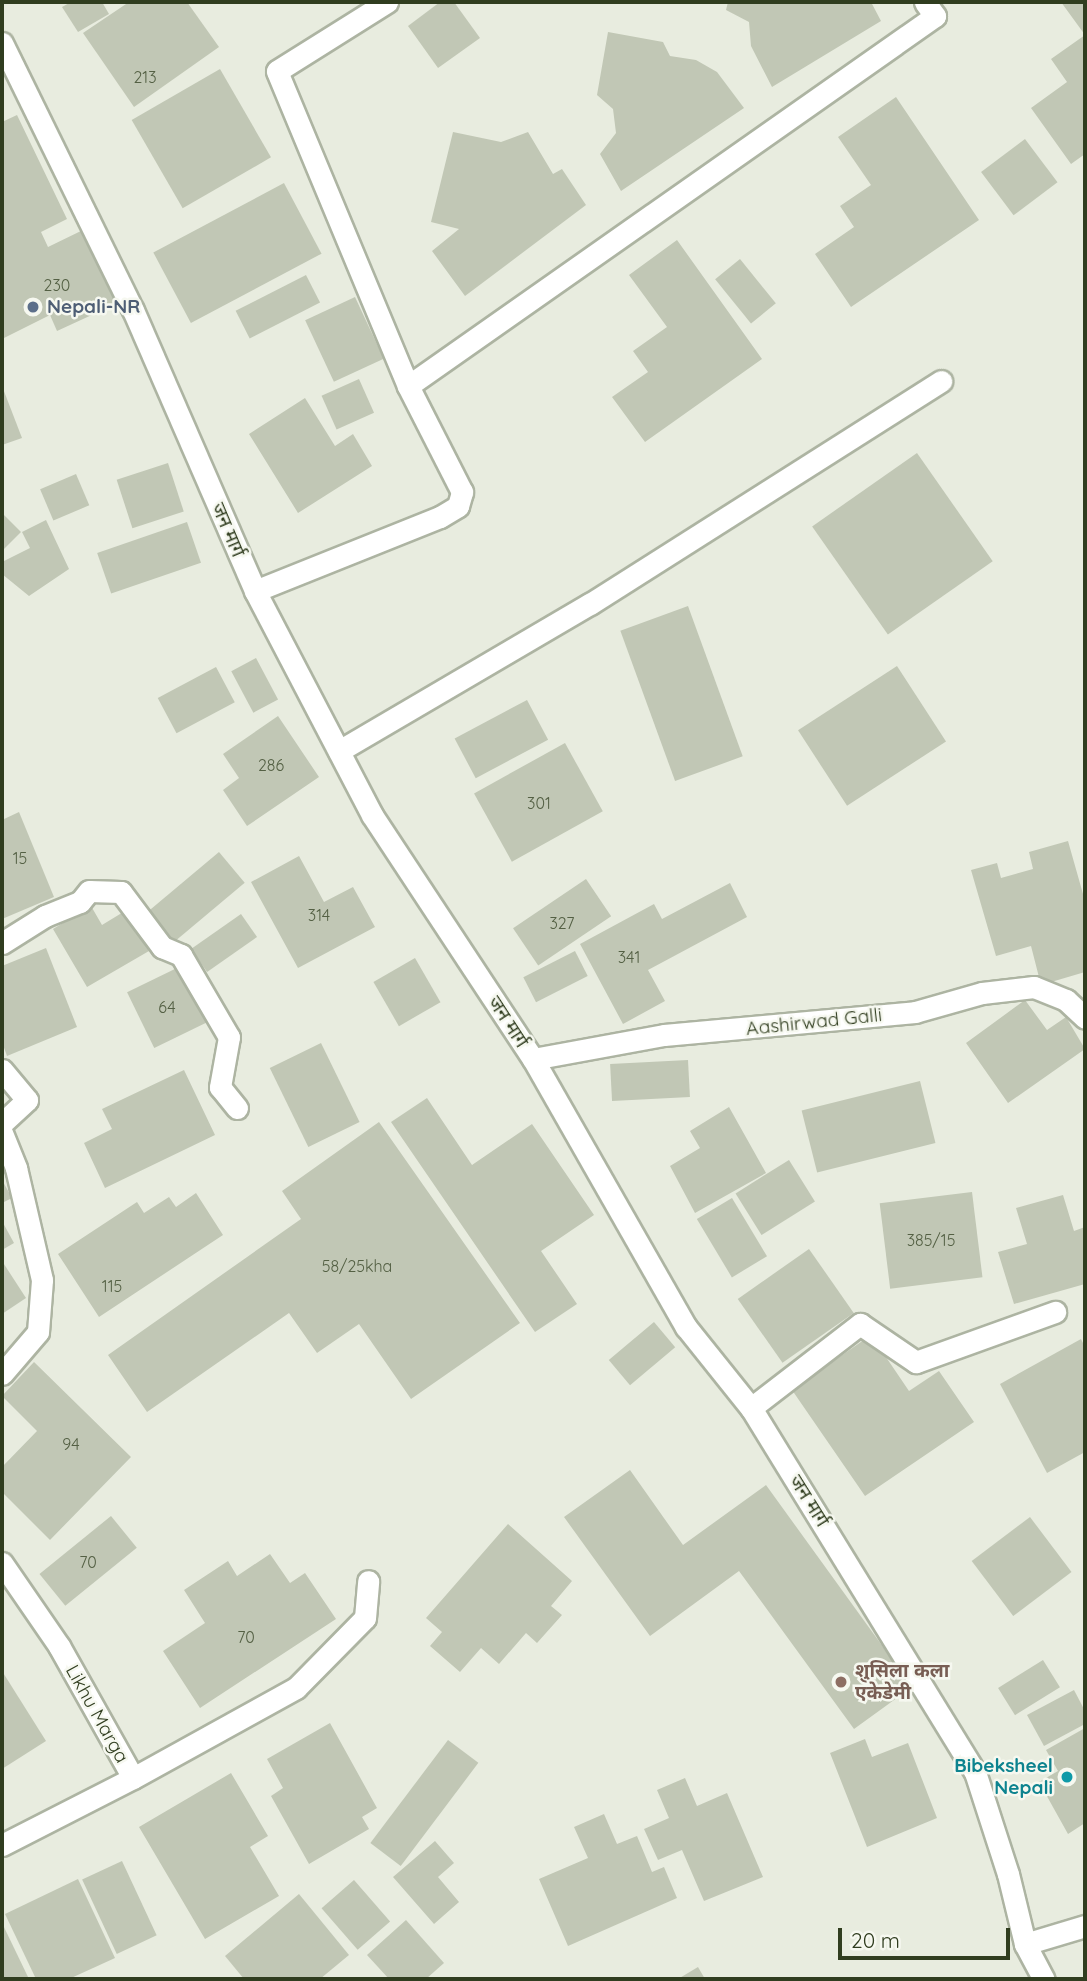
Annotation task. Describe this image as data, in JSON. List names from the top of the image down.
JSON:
{
  "streets": {
    "street": ["जन मार्ग", "Aashirwad Galli", "Likhu Marga"]
  },
  "crossings": [
    ["जन मार्ग", "Aashirwad Galli"]
  ],
  "places": ["Nepali-NR", "शुसिला कला एकेडेमी", "Bibeksheel Nepali"],
  "house_numbers": [
    "213",
    "230",
    "286",
    "301",
    "15",
    "314",
    "327",
    "341",
    "64",
    "385/15",
    "58/25kha",
    "115",
    "94",
    "70",
    "70"
  ],
  "scale_bar": "20 m"
}
